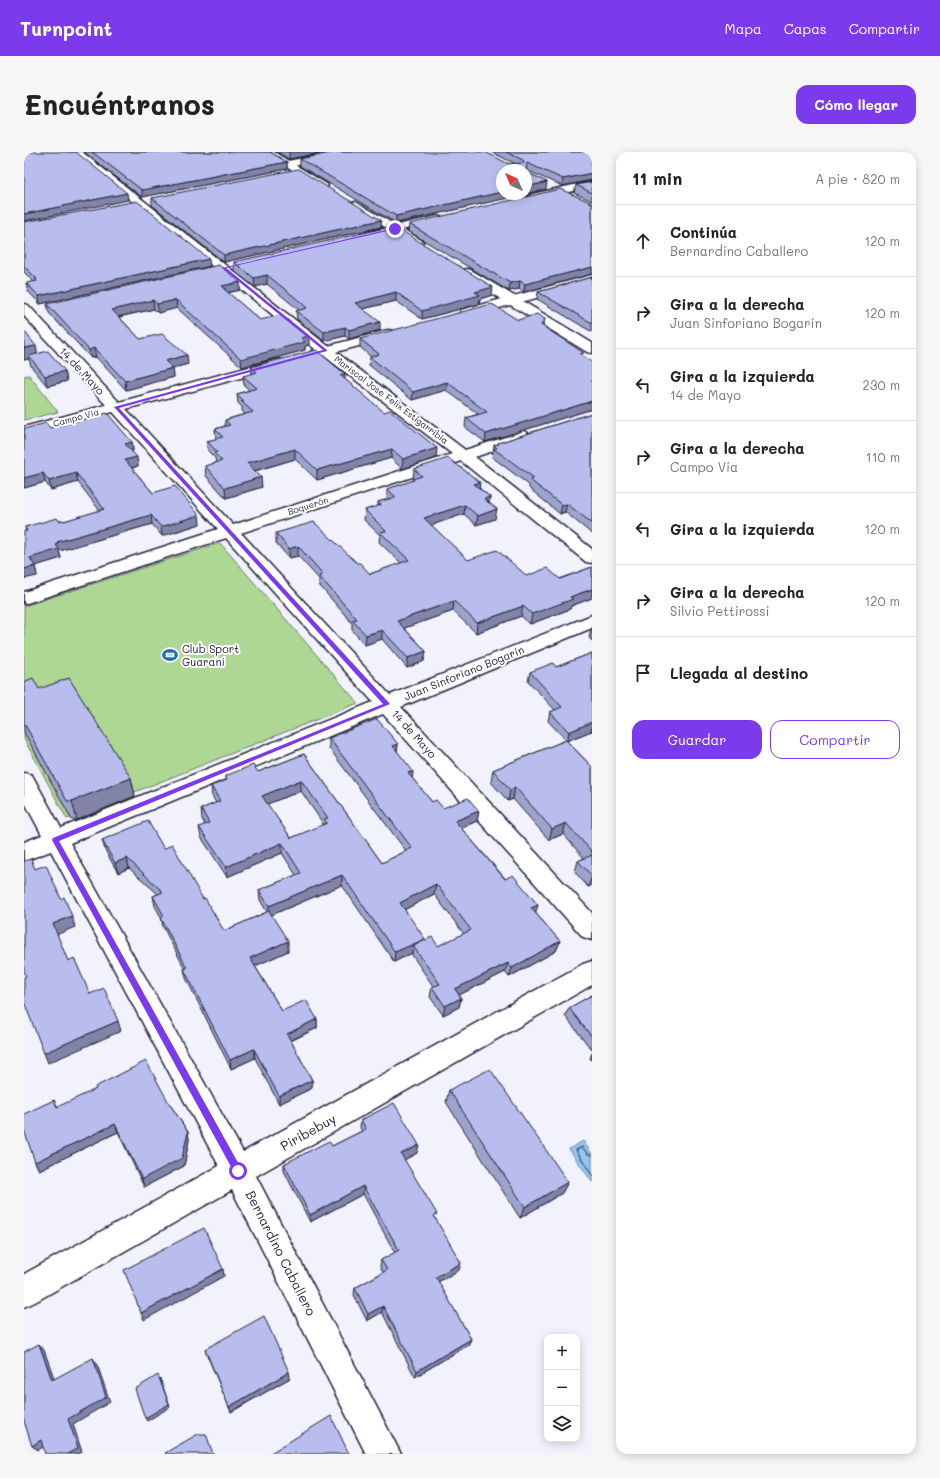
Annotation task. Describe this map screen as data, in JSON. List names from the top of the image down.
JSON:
{
  "streets": {
    "street": [
      "14 de Mayo",
      "Mariscal Jose Felix Estigarribia",
      "Campo Vía",
      "Boquerón",
      "Juan Sinforiano Bogarín",
      "Piribebuy",
      "Bernardino Caballero"
    ]
  },
  "crossings": [
    ["14 de Mayo", "Campo Vía"],
    ["14 de Mayo", "Boquerón"],
    ["14 de Mayo", "Juan Sinforiano Bogarín"],
    ["Mariscal Jose Felix Estigarribia", "Campo Vía"],
    ["Mariscal Jose Felix Estigarribia", "Boquerón"],
    ["Juan Sinforiano Bogarín", "Bernardino Caballero"],
    ["Piribebuy", "Bernardino Caballero"]
  ],
  "places": {
    "sports": ["Club Sport Guaraní"]
  },
  "north": "top left",
  "page": {
    "header": "Turnpoint",
    "nav": ["Mapa", "Capas", "Compartir"],
    "buttons": [
      "Cómo llegar",
      ["Guardar", "Compartir"]
    ],
    "title": "Encuéntranos",
    "heading": ["11 min", "A pie · 820 m"],
    "list": [
      ["Continúa", "Bernardino Caballero", "120 m"],
      ["Gira a la derecha", "Juan Sinforiano Bogarín", "120 m"],
      ["Gira a la izquierda", "14 de Mayo", "230 m"],
      ["Gira a la derecha", "Campo Vía", "110 m"],
      ["Gira a la izquierda", "120 m"],
      ["Gira a la derecha", "Silvio Pettirossi", "120 m"],
      "Llegada al destino"
    ],
    "map_buttons": ["+", "−"]
  }
}
